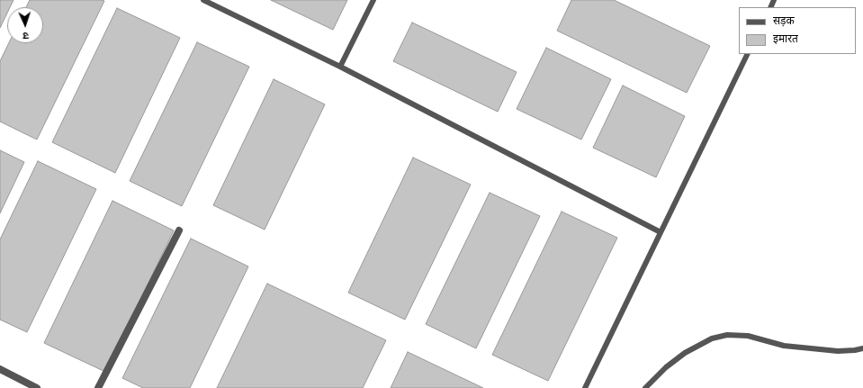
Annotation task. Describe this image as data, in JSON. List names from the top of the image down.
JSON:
{
  "legend": ["सड़क", "इमारत"],
  "north": "bottom"
}
